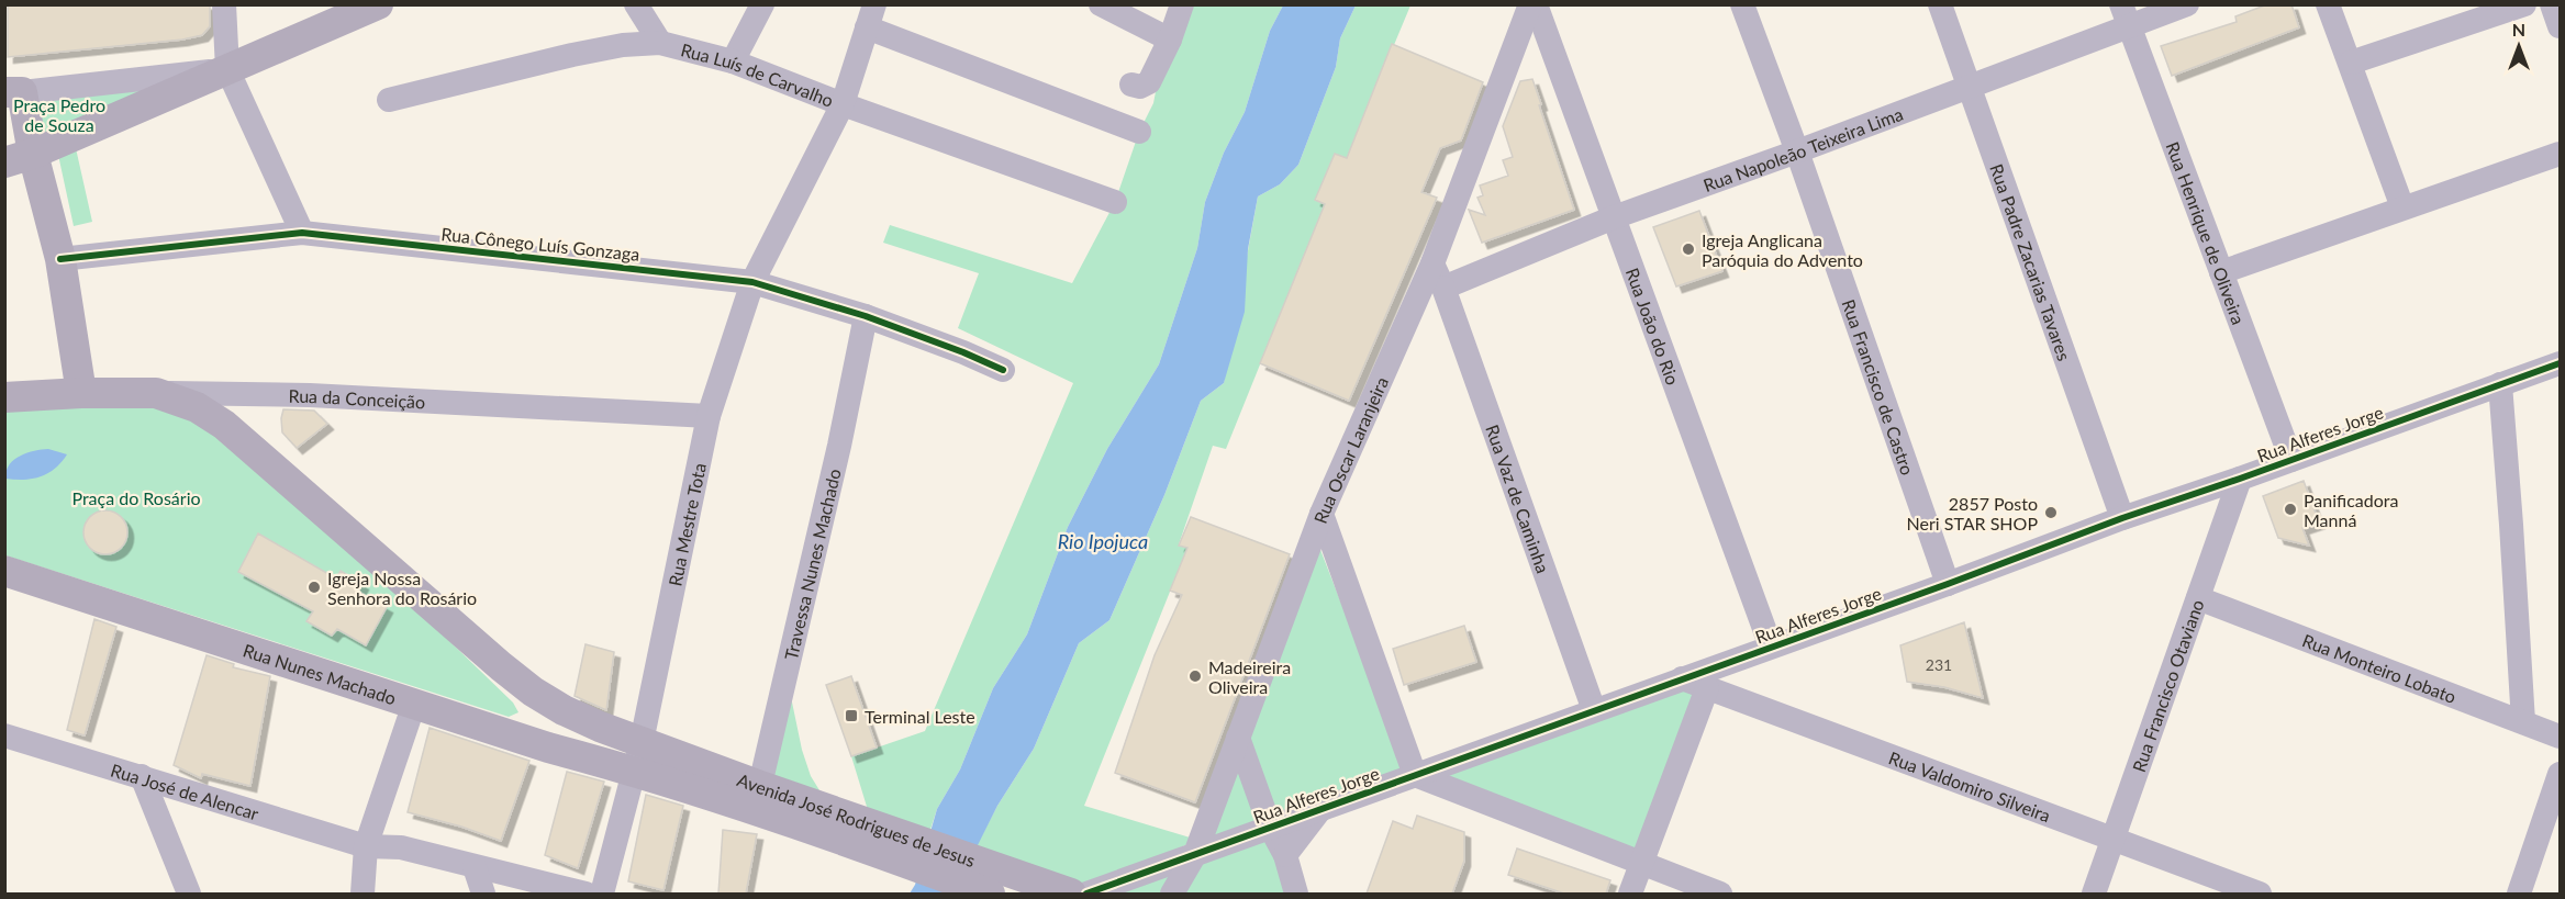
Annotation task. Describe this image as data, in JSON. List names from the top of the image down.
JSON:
{
  "streets": {
    "main road": ["Rua da Conceição", "Rua Nunes Machado", "Avenida José Rodrigues de Jesus"],
    "street": [
      "Rua Luís de Carvalho",
      "Rua Napoleão Teixeira Lima",
      "Rua Henrique de Oliveira",
      "Rua Cônego Luís Gonzaga",
      "Rua Padre Zacarias Tavares",
      "Rua João do Rio",
      "Rua Francisco de Castro",
      "Rua Alferes Jorge",
      "Rua Oscar Laranjeira",
      "Rua Vaz de Caminha",
      "Rua Mestre Tota",
      "Travessa Nunes Machado",
      "Rua Monteiro Lobato",
      "Rua Francisco Otaviano",
      "Rua Valdomiro Silveira",
      "Rua José de Alencar"
    ]
  },
  "crossings": [
    ["Rua Luís de Carvalho", "Rua Mestre Tota"],
    ["Rua Napoleão Teixeira Lima", "Rua Henrique de Oliveira"],
    ["Rua Napoleão Teixeira Lima", "Rua Padre Zacarias Tavares"],
    ["Rua Napoleão Teixeira Lima", "Rua João do Rio"],
    ["Rua Napoleão Teixeira Lima", "Rua Francisco de Castro"],
    ["Rua Napoleão Teixeira Lima", "Rua Vaz de Caminha"],
    ["Rua Henrique de Oliveira", "Rua Alferes Jorge"],
    ["Rua Cônego Luís Gonzaga", "Rua Mestre Tota"],
    ["Rua Cônego Luís Gonzaga", "Travessa Nunes Machado"],
    ["Rua Padre Zacarias Tavares", "Rua Alferes Jorge"],
    ["Rua João do Rio", "Rua Alferes Jorge"],
    ["Rua Francisco de Castro", "Rua Alferes Jorge"],
    ["Rua da Conceição", "Rua Mestre Tota"],
    ["Rua Alferes Jorge", "Rua Oscar Laranjeira"],
    ["Rua Alferes Jorge", "Rua Vaz de Caminha"],
    ["Rua Alferes Jorge", "Rua Francisco Otaviano"],
    ["Rua Alferes Jorge", "Rua Valdomiro Silveira"],
    ["Rua Mestre Tota", "Rua Nunes Machado"],
    ["Rua Mestre Tota", "Avenida José Rodrigues de Jesus"],
    ["Travessa Nunes Machado", "Avenida José Rodrigues de Jesus"],
    ["Rua Monteiro Lobato", "Rua Francisco Otaviano"],
    ["Rua Nunes Machado", "Avenida José Rodrigues de Jesus"],
    ["Rua Francisco Otaviano", "Rua Valdomiro Silveira"]
  ],
  "water": ["Rio Ipojuca"],
  "parks": ["Praça Pedro de Souza", "Praça do Rosário"],
  "places": {
    "other": [
      "Igreja Anglicana Paróquia do Advento",
      "Panificadora Manná",
      "2857 Posto Neri STAR SHOP",
      "Igreja Nossa Senhora do Rosário",
      "Madeireira Oliveira"
    ],
    "transit": ["Terminal Leste"]
  },
  "house_numbers": ["231"],
  "north": "top"
}
